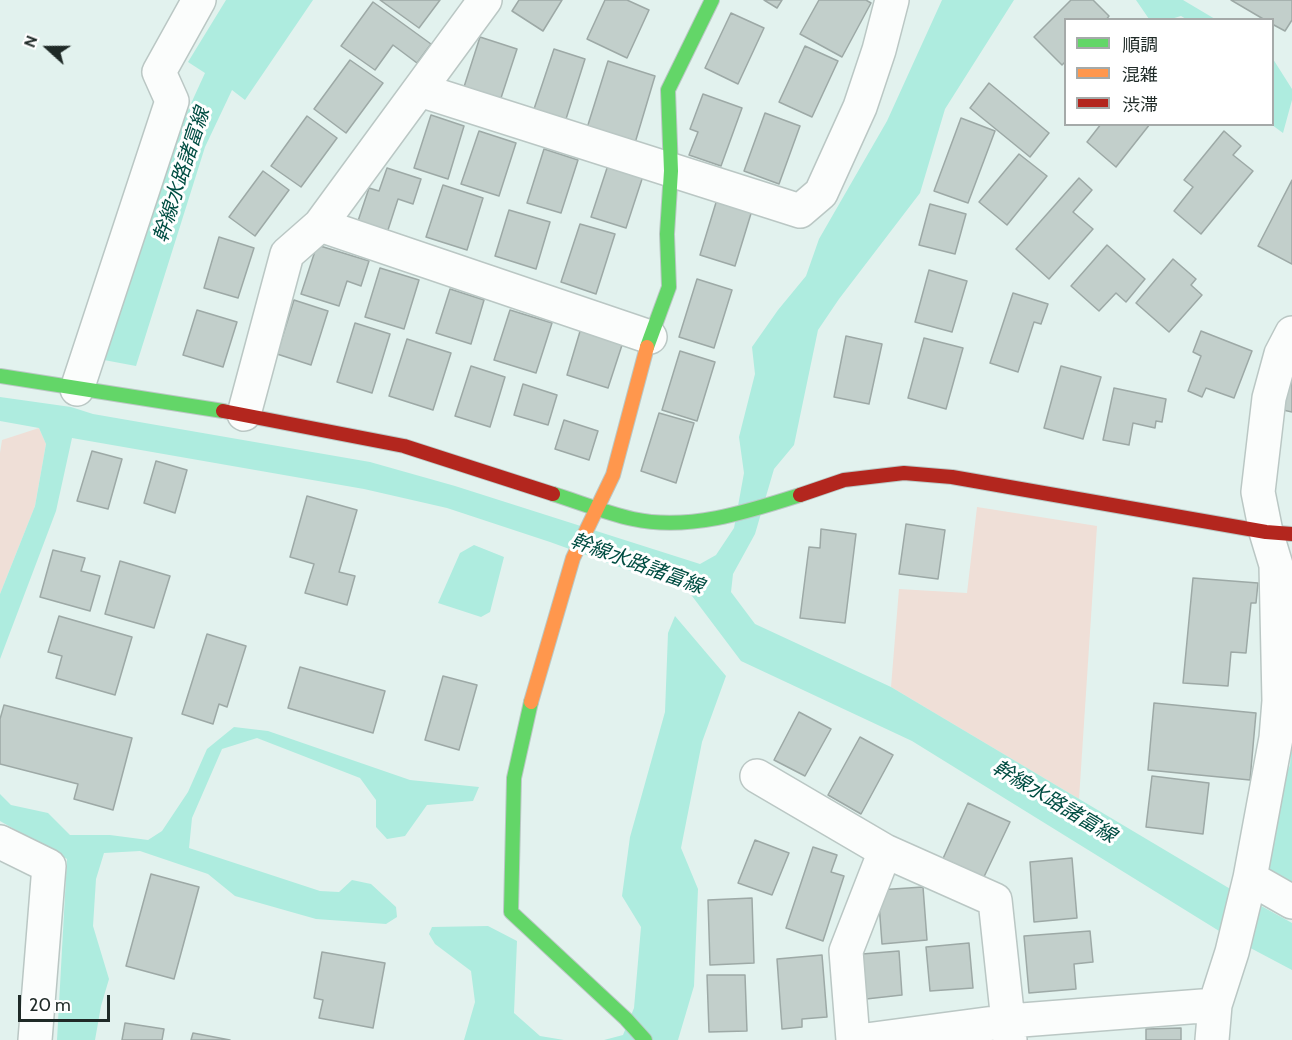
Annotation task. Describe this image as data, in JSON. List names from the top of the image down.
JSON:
{
  "water": ["幹線水路諸富線"],
  "legend": ["順調", "混雑", "渋滞"],
  "scale_bar": "20 m",
  "north": "left"
}
